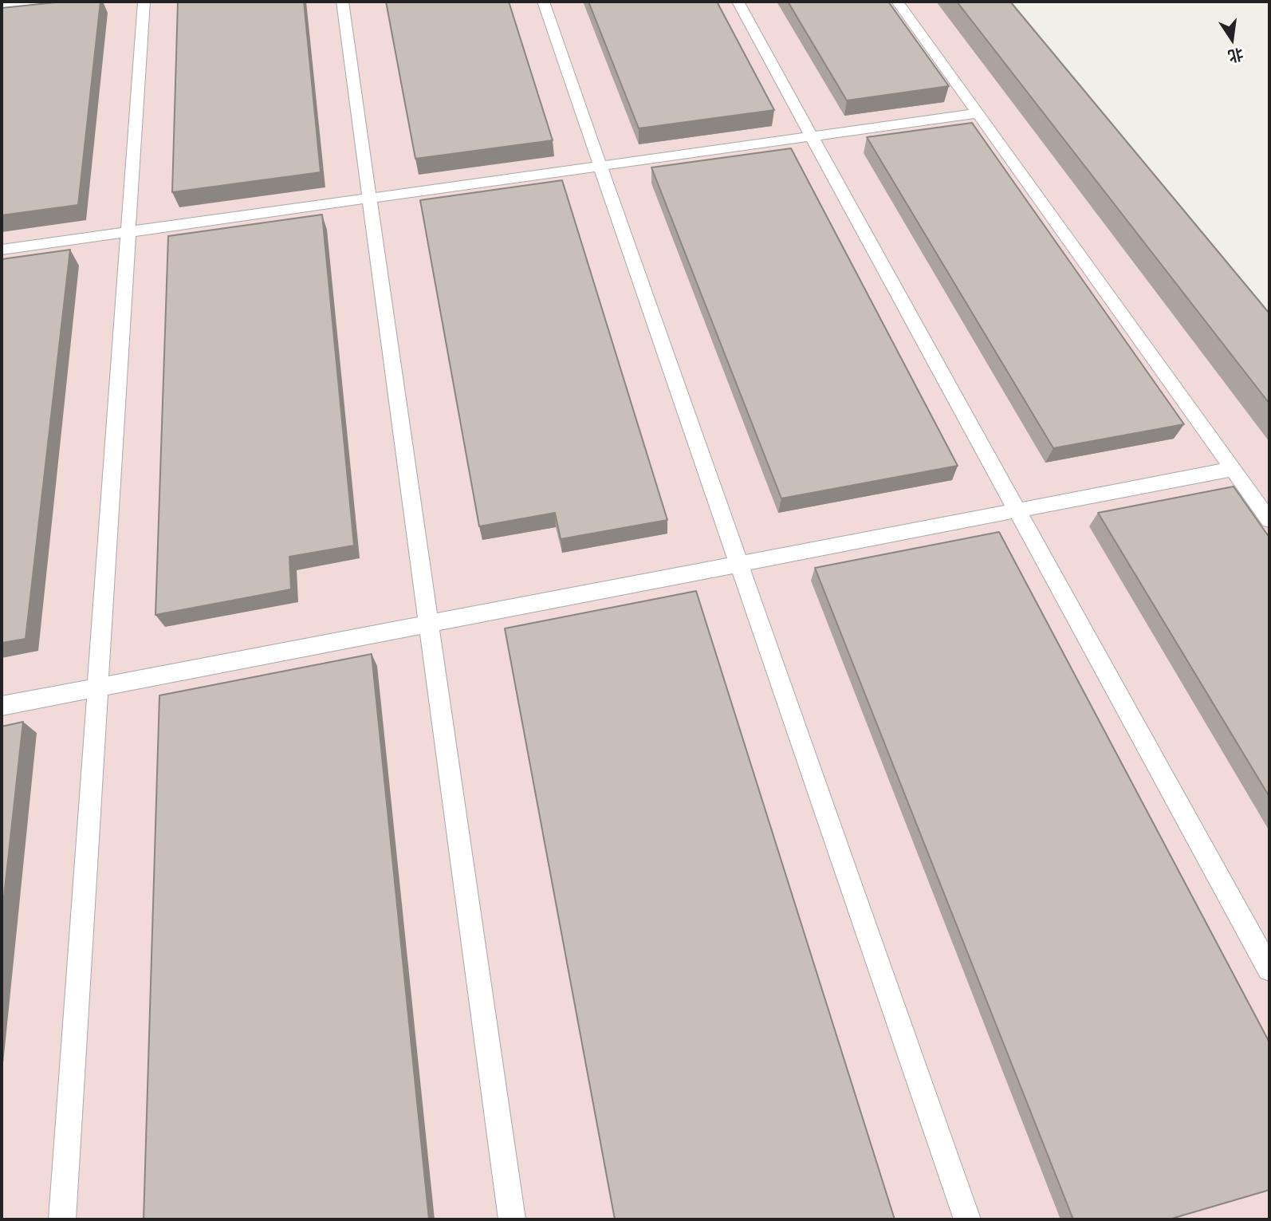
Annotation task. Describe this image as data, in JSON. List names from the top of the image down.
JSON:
{
  "north": "bottom"
}
